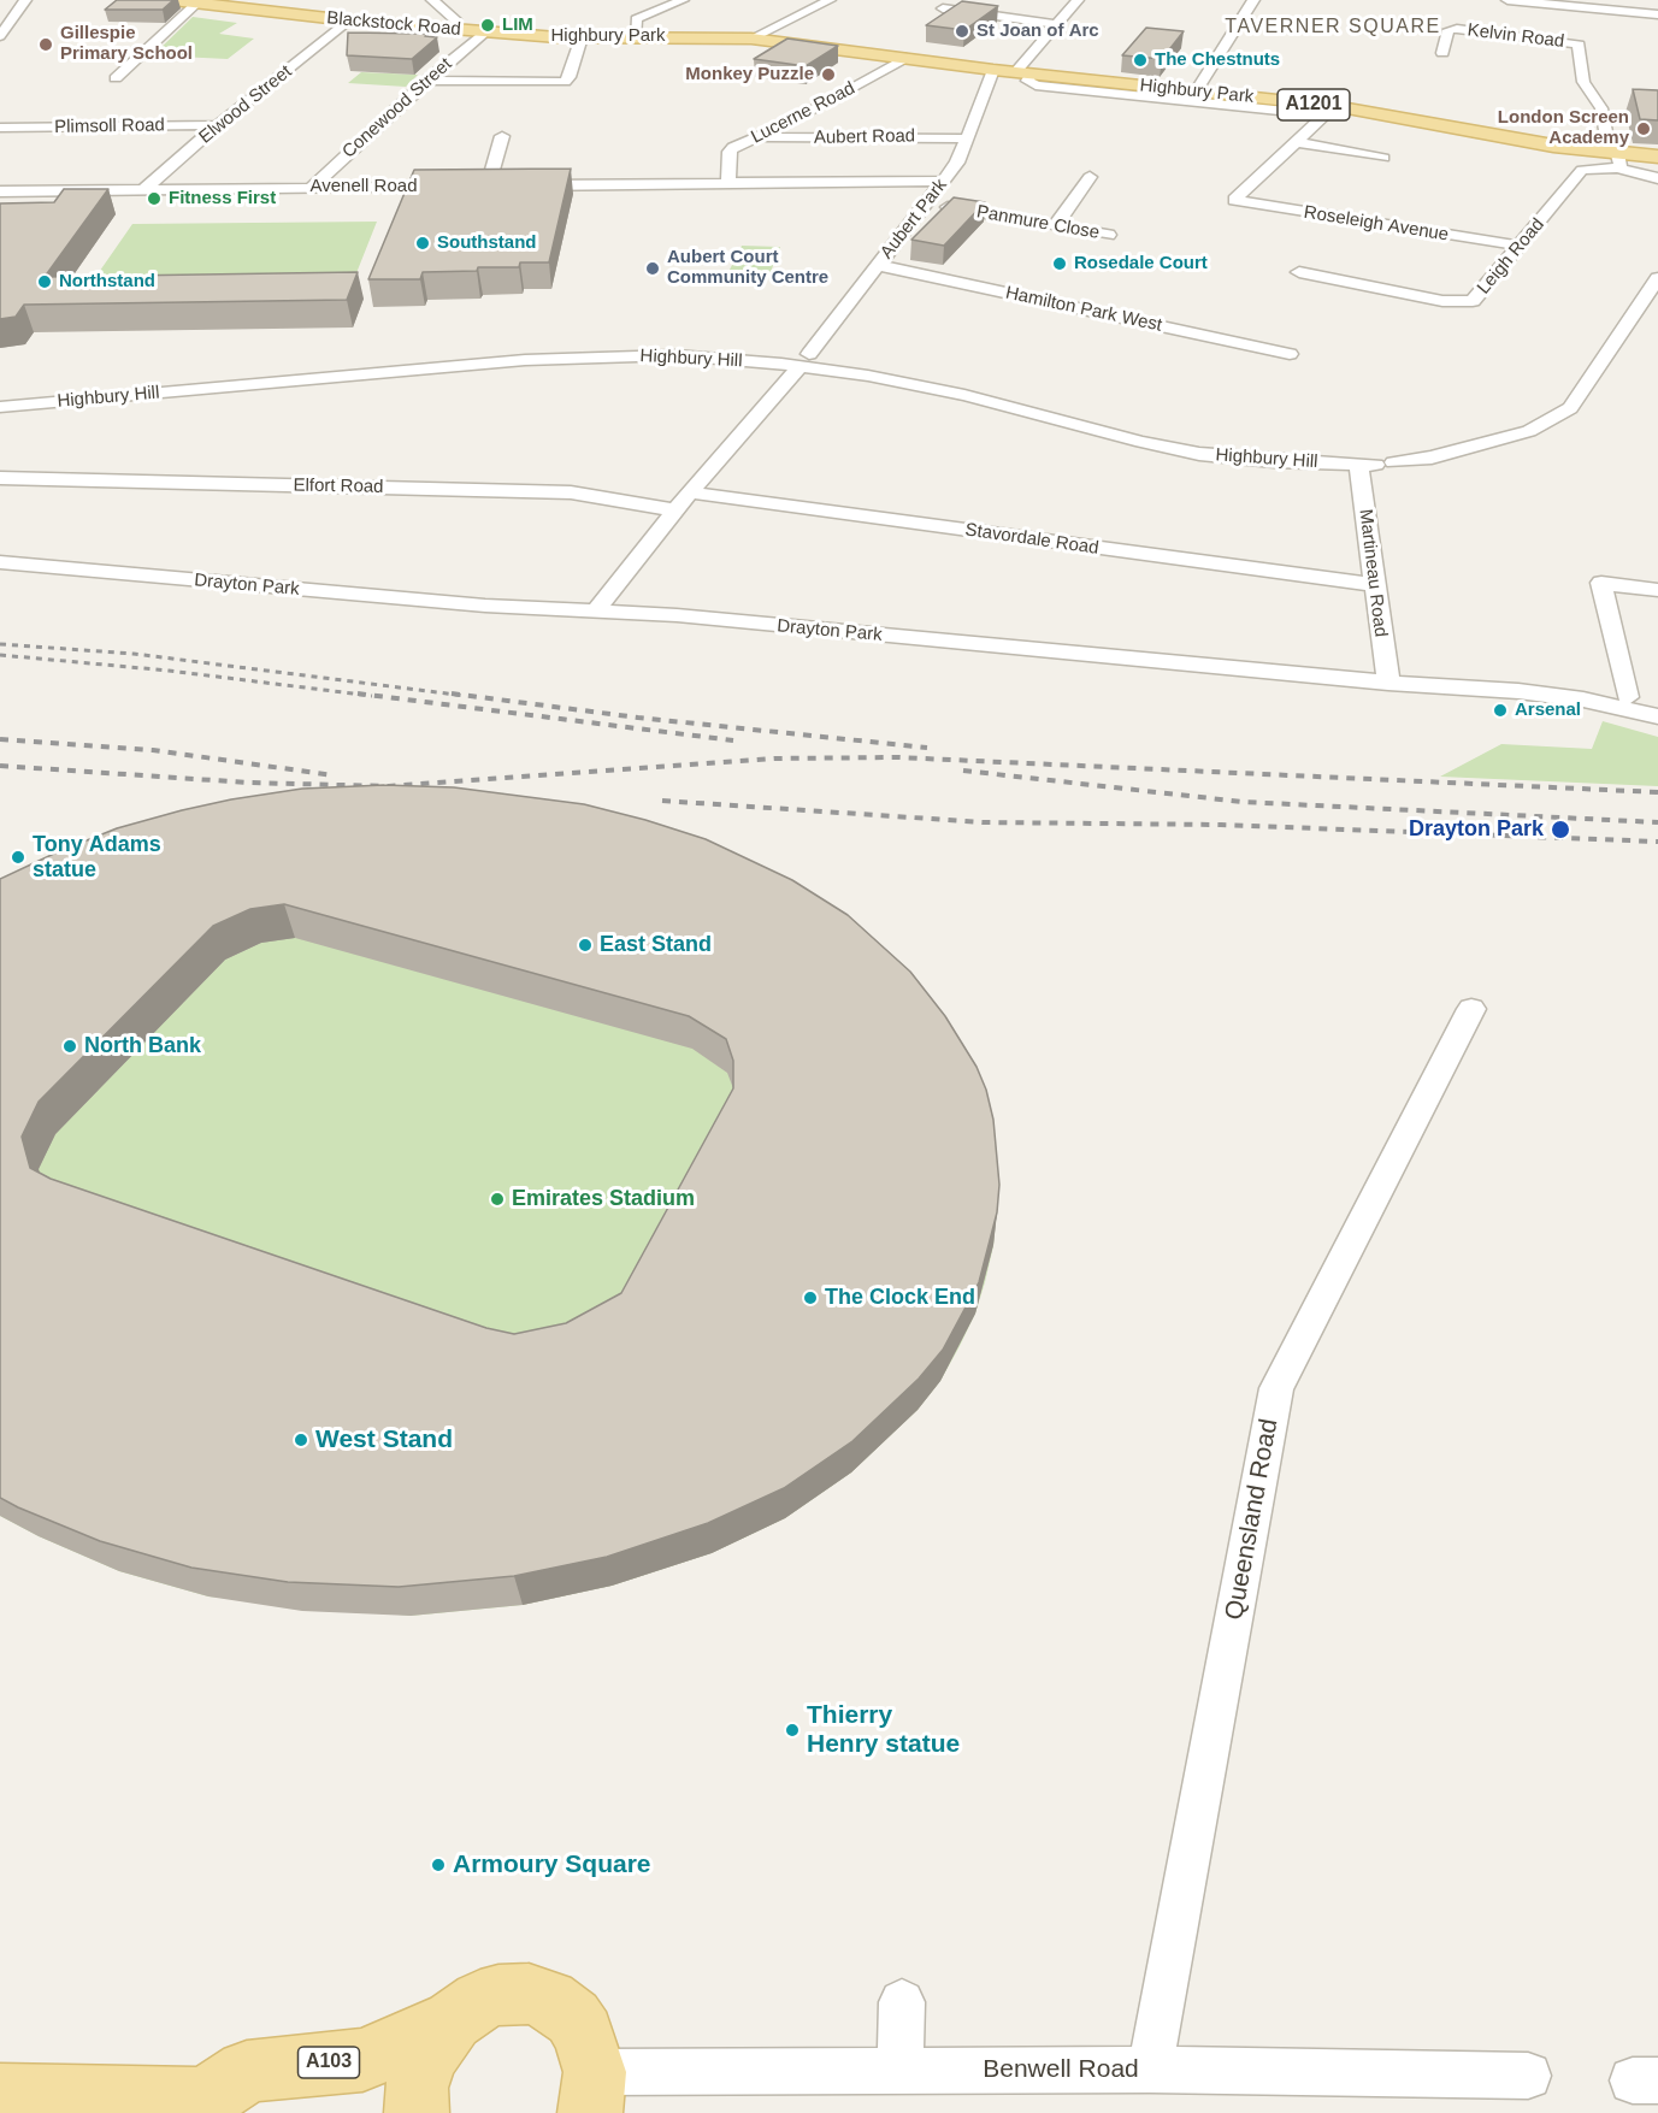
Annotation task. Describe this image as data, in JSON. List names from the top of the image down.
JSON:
{
  "streets": {
    "main road": [
      "Blackstock Road",
      "Highbury Park",
      "A1201",
      "A103"
    ],
    "street": [
      "Kelvin Road",
      "Elwood Street",
      "Conewood Street",
      "Lucerne Road",
      "Plimsoll Road",
      "Aubert Road",
      "Avenell Road",
      "Aubert Park",
      "Panmure Close",
      "Roseleigh Avenue",
      "Leigh Road",
      "Hamilton Park West",
      "Highbury Hill",
      "Elfort Road",
      "Stavordale Road",
      "Martineau Road",
      "Drayton Park",
      "Queensland Road",
      "Benwell Road"
    ]
  },
  "crossings": [
    ["Blackstock Road", "Highbury Park"],
    ["Blackstock Road", "Elwood Street"],
    ["Blackstock Road", "Conewood Street"],
    ["Highbury Park", "Kelvin Road"],
    ["Highbury Park", "A1201"],
    ["Highbury Park", "Conewood Street"],
    ["Highbury Park", "Lucerne Road"],
    ["Highbury Park", "Aubert Park"],
    ["Highbury Park", "Leigh Road"],
    ["Kelvin Road", "A1201"],
    ["Kelvin Road", "Leigh Road"],
    ["Elwood Street", "Plimsoll Road"],
    ["Elwood Street", "Avenell Road"],
    ["A1201", "Leigh Road"],
    ["Conewood Street", "Avenell Road"],
    ["Lucerne Road", "Aubert Road"],
    ["Aubert Road", "Aubert Park"],
    ["Aubert Park", "Panmure Close"],
    ["Aubert Park", "Hamilton Park West"],
    ["Aubert Park", "Highbury Hill"],
    ["Aubert Park", "Elfort Road"],
    ["Aubert Park", "Stavordale Road"],
    ["Aubert Park", "Drayton Park"],
    ["Roseleigh Avenue", "Leigh Road"],
    ["Highbury Hill", "Martineau Road"],
    ["Stavordale Road", "Martineau Road"],
    ["Martineau Road", "Drayton Park"],
    ["Queensland Road", "Benwell Road"],
    ["A103", "Benwell Road"]
  ],
  "districts": ["TAVERNER SQUARE"],
  "places": [
    "LIM",
    "St Joan of Arc",
    "Gillespie Primary School",
    "The Chestnuts",
    "Monkey Puzzle",
    "London Screen Academy",
    "Fitness First",
    "Southstand",
    "Rosedale Court",
    "Aubert Court Community Centre",
    "Northstand",
    "Arsenal",
    "Drayton Park",
    "Tony Adams statue",
    "East Stand",
    "North Bank",
    "Emirates Stadium",
    "The Clock End",
    "West Stand",
    "Thierry Henry statue",
    "Armoury Square"
  ]
}
